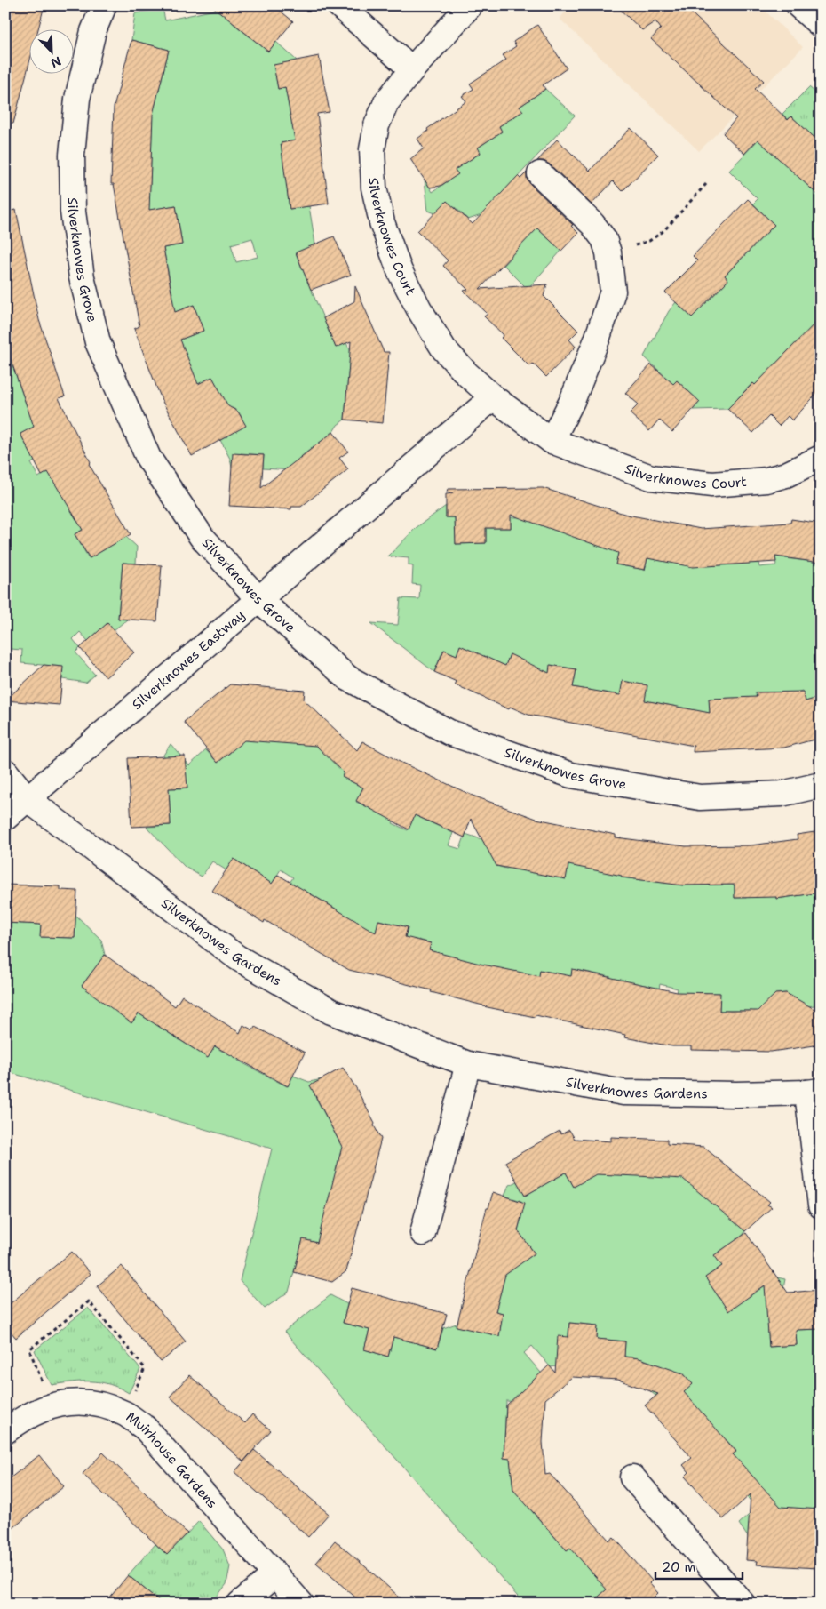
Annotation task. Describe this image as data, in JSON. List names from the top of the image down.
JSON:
{
  "streets": {
    "street": [
      "Silverknowes Court",
      "Silverknowes Grove",
      "Silverknowes Eastway",
      "Silverknowes Gardens",
      "Muirhouse Gardens"
    ]
  },
  "crossings": [
    ["Silverknowes Court", "Silverknowes Eastway"],
    ["Silverknowes Grove", "Silverknowes Eastway"],
    ["Silverknowes Eastway", "Silverknowes Gardens"]
  ],
  "scale_bar": "20 m",
  "north": "bottom right"
}
